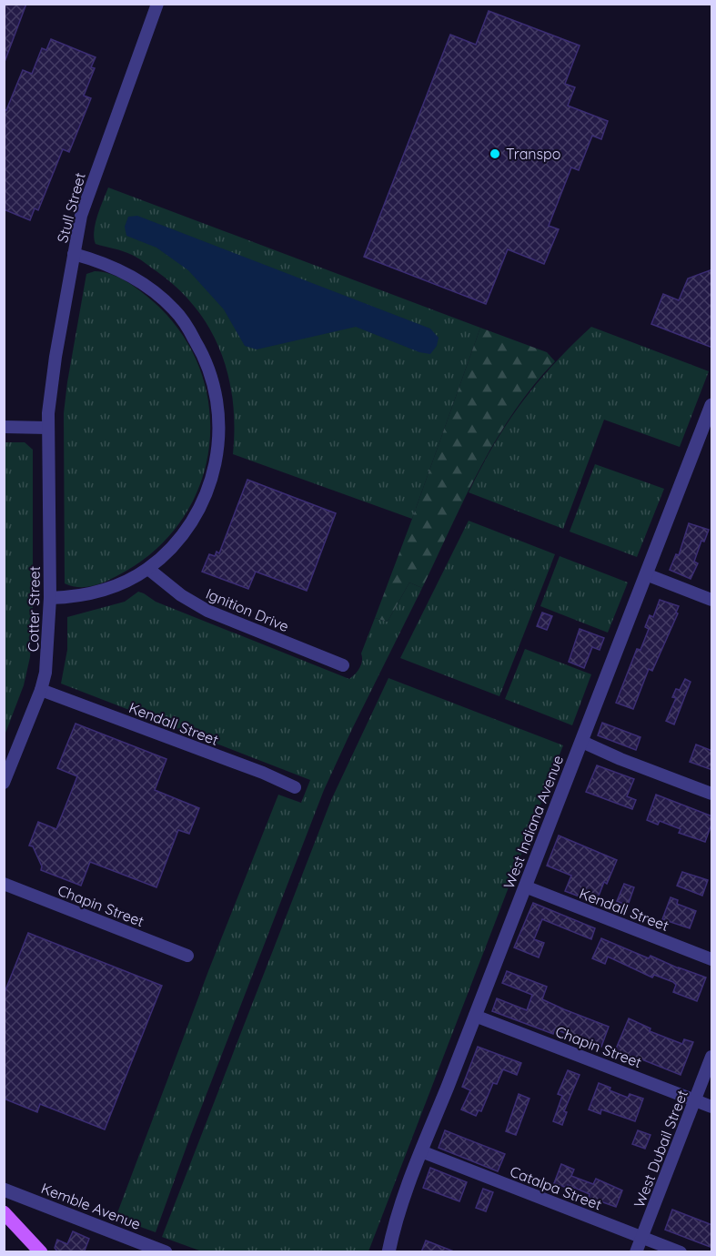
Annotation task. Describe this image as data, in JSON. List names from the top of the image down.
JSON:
{
  "streets": {
    "street": [
      "Stull Street",
      "Cotter Street",
      "Ignition Drive",
      "Kendall Street",
      "West Indiana Avenue",
      "Chapin Street",
      "West Dubail Street",
      "Catalpa Street",
      "Kemble Avenue"
    ]
  },
  "crossings": [
    ["Stull Street", "Cotter Street"],
    ["Cotter Street", "Kendall Street"],
    ["Kendall Street", "West Indiana Avenue"],
    ["West Indiana Avenue", "Chapin Street"],
    ["West Indiana Avenue", "Catalpa Street"],
    ["Chapin Street", "West Dubail Street"],
    ["West Dubail Street", "Catalpa Street"]
  ],
  "places": ["Transpo"]
}
